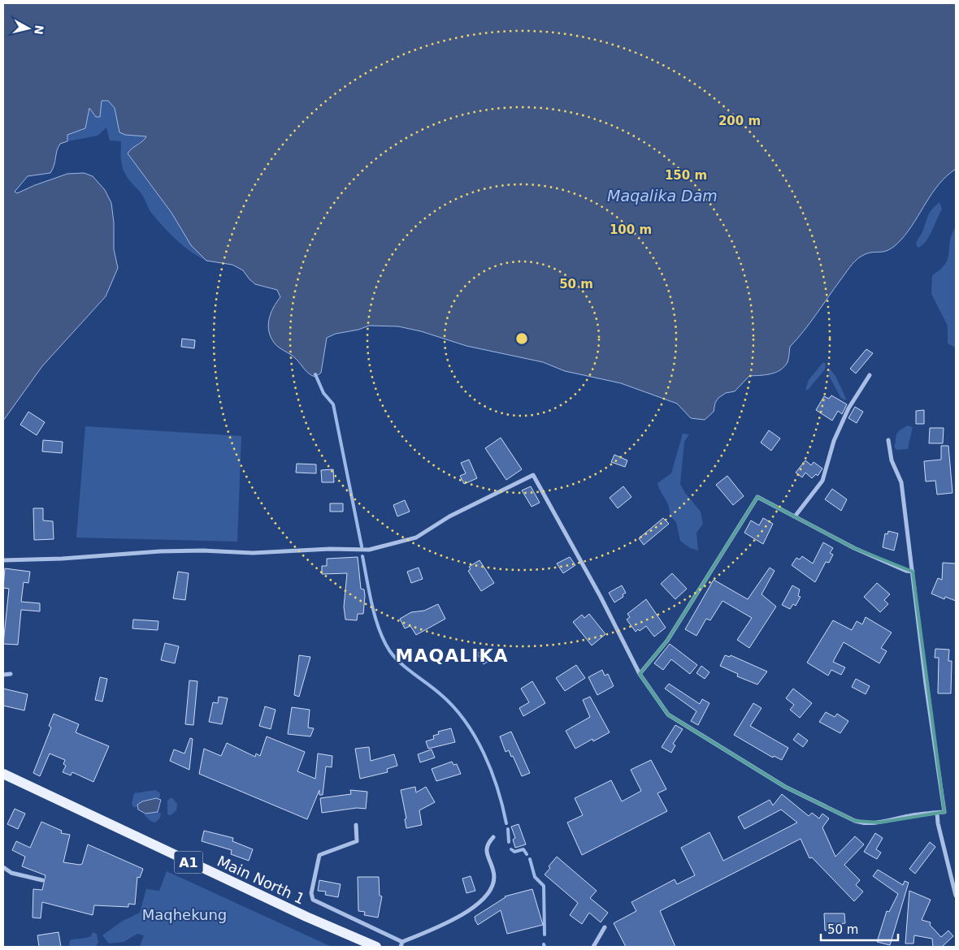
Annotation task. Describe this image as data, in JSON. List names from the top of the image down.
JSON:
{
  "streets": {
    "main road": ["A1", "Main North 1"]
  },
  "districts": ["MAQALIKA"],
  "water": ["Maqalika Dam"],
  "parks": ["Maqhekung"],
  "scale_bar": "50 m",
  "north": "right",
  "rings": [
    "200 m",
    "150 m",
    "100 m",
    "50 m"
  ]
}
